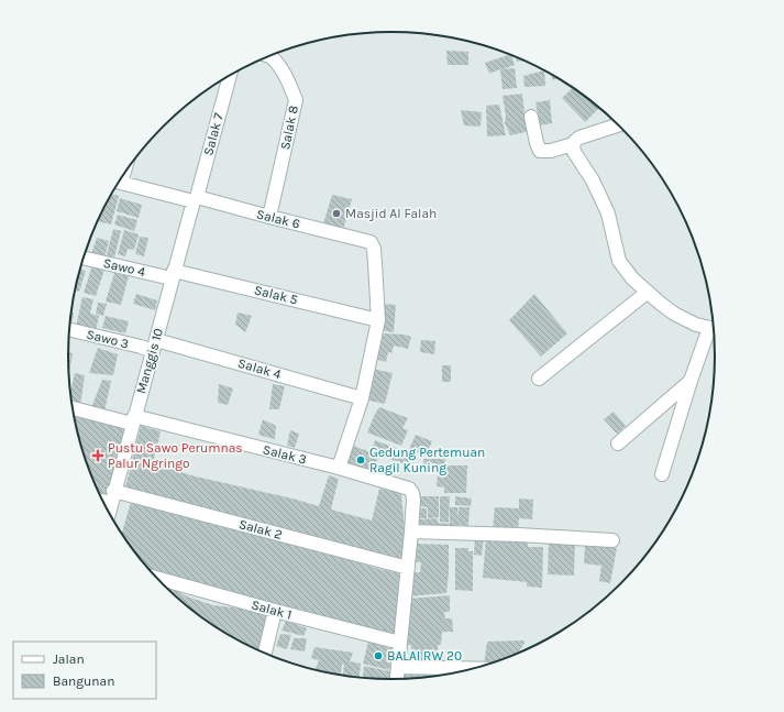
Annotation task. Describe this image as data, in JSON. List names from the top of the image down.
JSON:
{
  "streets": {
    "street": [
      "Salak 8",
      "Salak 7",
      "Salak 6",
      "Sawo 4",
      "Salak 5",
      "Sawo 3",
      "Manggis 10",
      "Salak 4",
      "Salak 3",
      "Salak 2",
      "Salak 1"
    ]
  },
  "crossings": [
    ["Salak 8", "Salak 6"],
    ["Salak 7", "Salak 6"],
    ["Salak 7", "Manggis 10"],
    ["Salak 6", "Salak 5"],
    ["Salak 6", "Manggis 10"],
    ["Sawo 4", "Salak 5"],
    ["Sawo 4", "Manggis 10"],
    ["Salak 5", "Manggis 10"],
    ["Sawo 3", "Manggis 10"],
    ["Sawo 3", "Salak 4"],
    ["Manggis 10", "Salak 4"],
    ["Manggis 10", "Salak 3"],
    ["Manggis 10", "Salak 2"]
  ],
  "places": {
    "other": ["Masjid Al Falah", "Gedung Pertemuan Ragil Kuning", "BALAI RW 20"],
    "health": ["Pustu Sawo Perumnas Palur Ngringo"]
  },
  "legend": ["Jalan", "Bangunan"]
}
